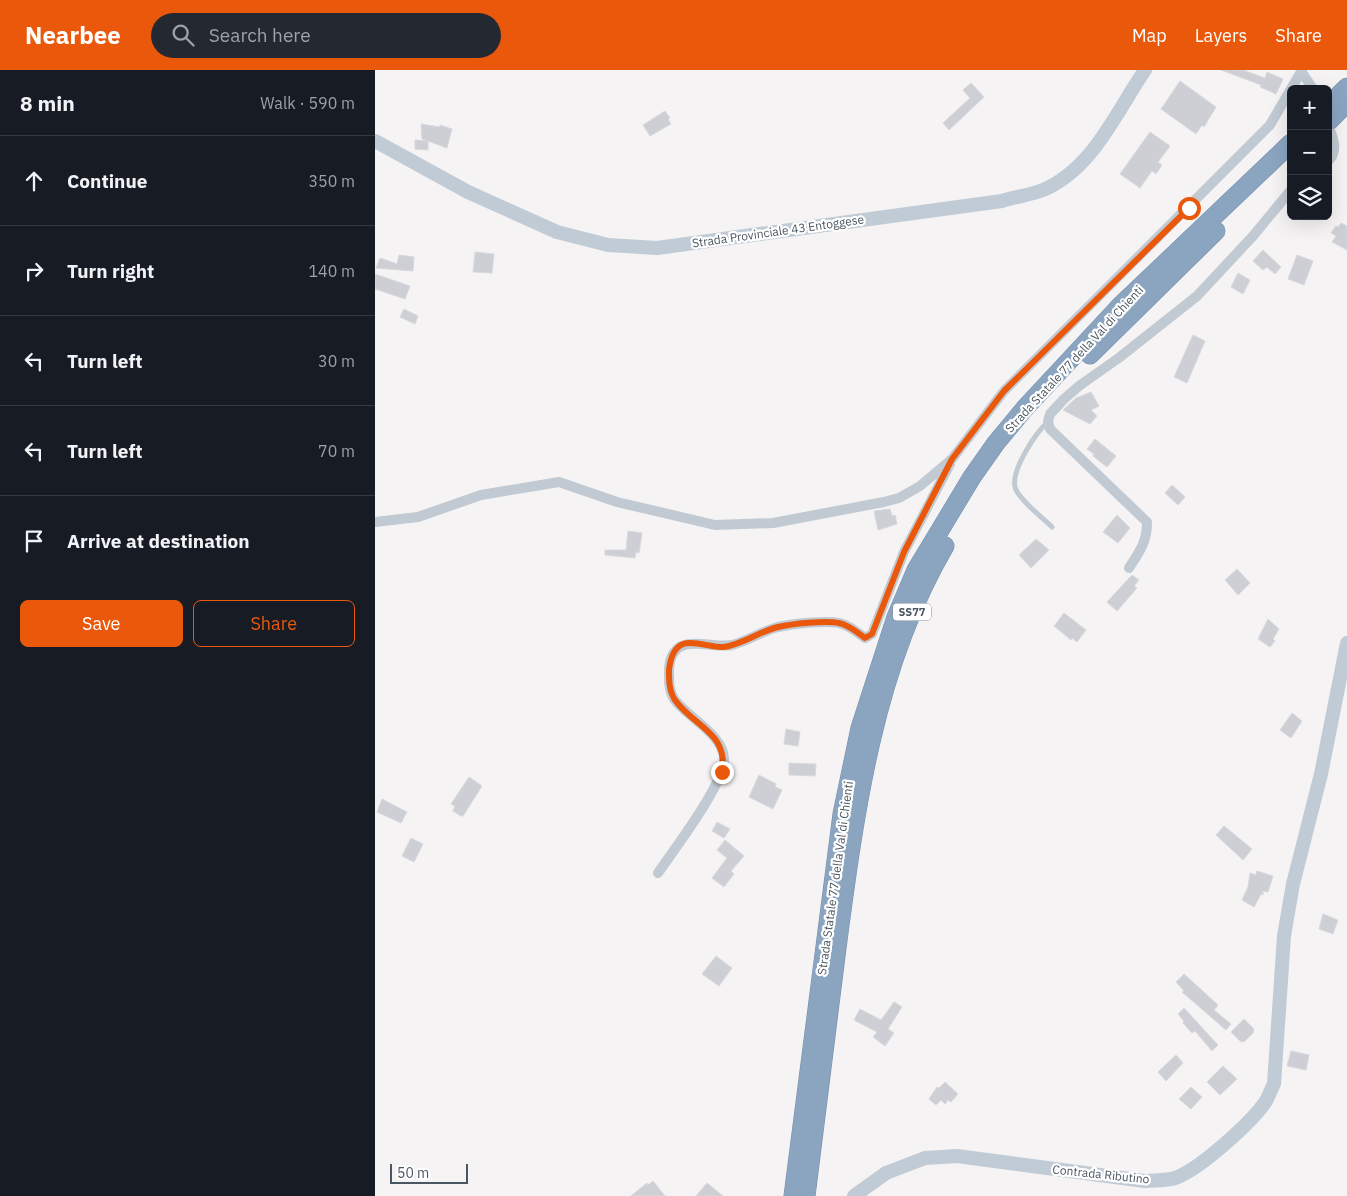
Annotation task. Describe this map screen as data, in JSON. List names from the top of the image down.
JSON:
{
  "streets": {
    "highway": ["Strada Statale 77 della Val di Chienti", "SS77"],
    "street": ["Strada Provinciale 43 Entoggese", "Contrada Ributino"]
  },
  "scale_bar": "50 m",
  "page": {
    "header": "Nearbee",
    "search": "Search here",
    "nav": ["Map", "Layers", "Share"],
    "heading": ["8 min", "Walk · 590 m"],
    "map_buttons": ["+", "−"],
    "list": [
      ["Continue", "350 m"],
      ["Turn right", "140 m"],
      ["Turn left", "30 m"],
      ["Turn left", "70 m"],
      "Arrive at destination"
    ],
    "buttons": ["Save", "Share"],
    "scale": "50 m"
  }
}
